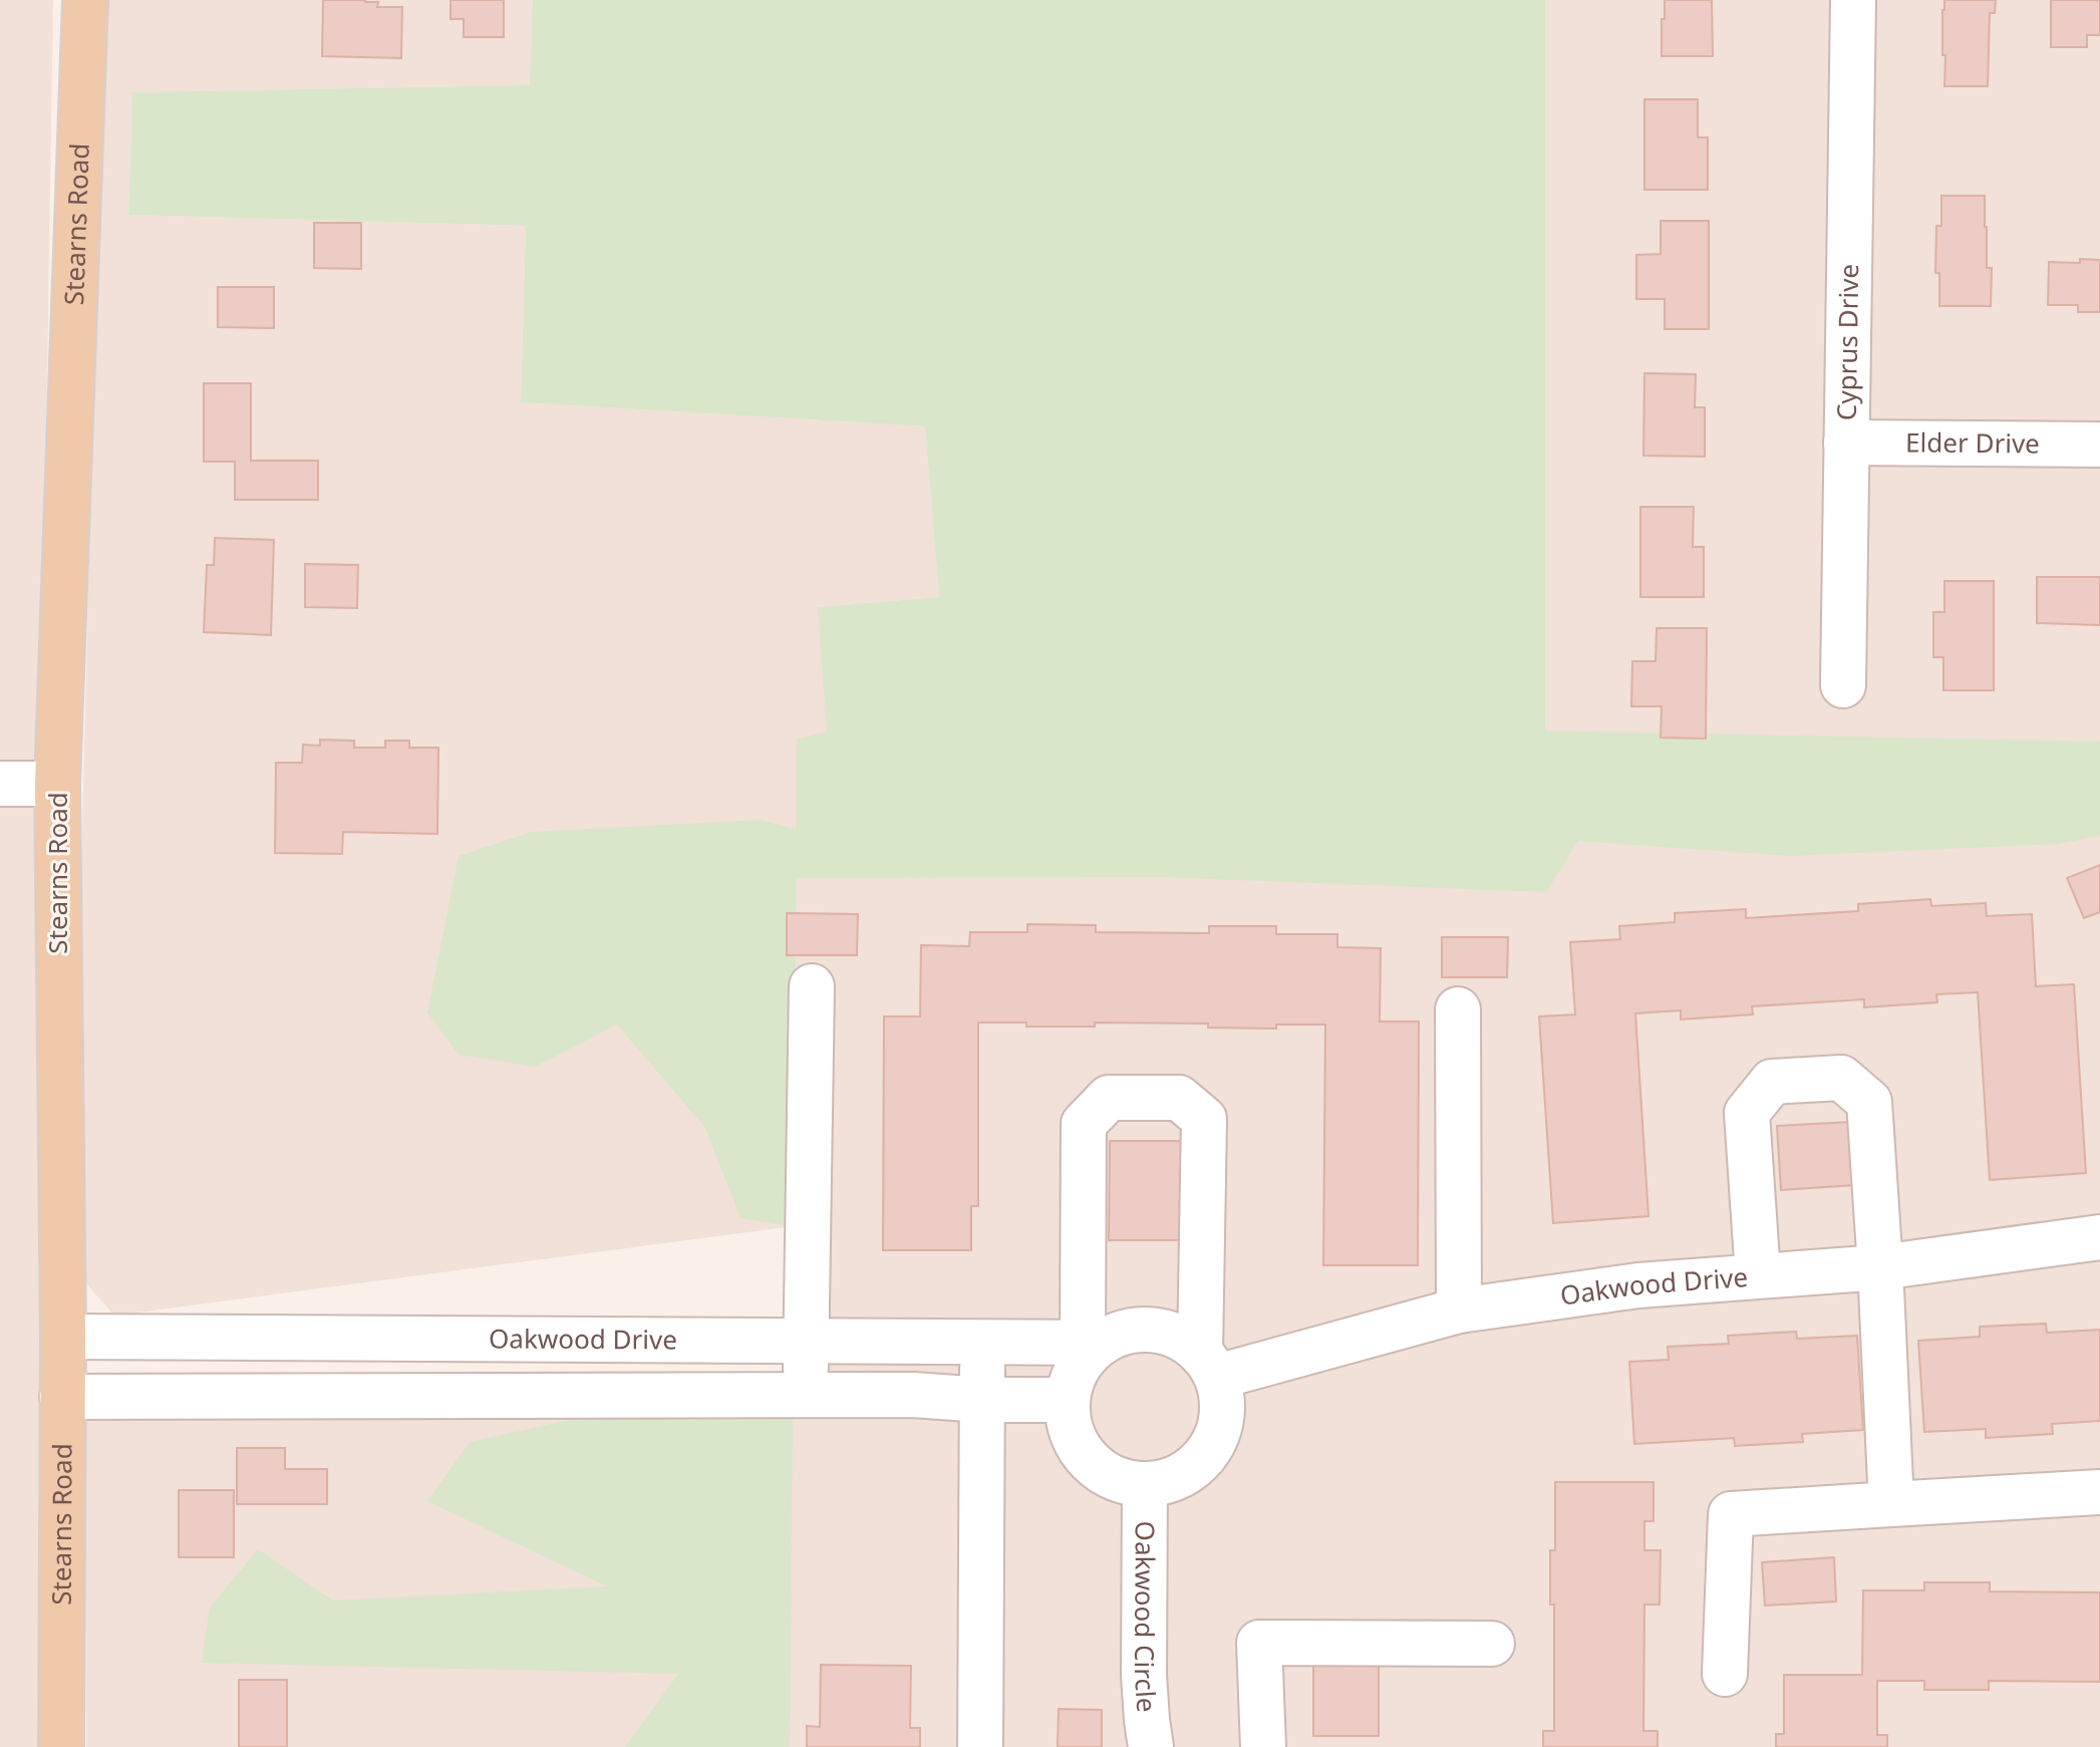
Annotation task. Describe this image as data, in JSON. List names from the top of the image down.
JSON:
{
  "streets": {
    "main road": ["Stearns Road"],
    "street": [
      "Cyprus Drive",
      "Elder Drive",
      "Oakwood Drive",
      "Oakwood Circle"
    ]
  },
  "crossings": [
    ["Stearns Road", "Oakwood Drive"],
    ["Cyprus Drive", "Elder Drive"],
    ["Oakwood Drive", "Oakwood Circle"]
  ]
}
